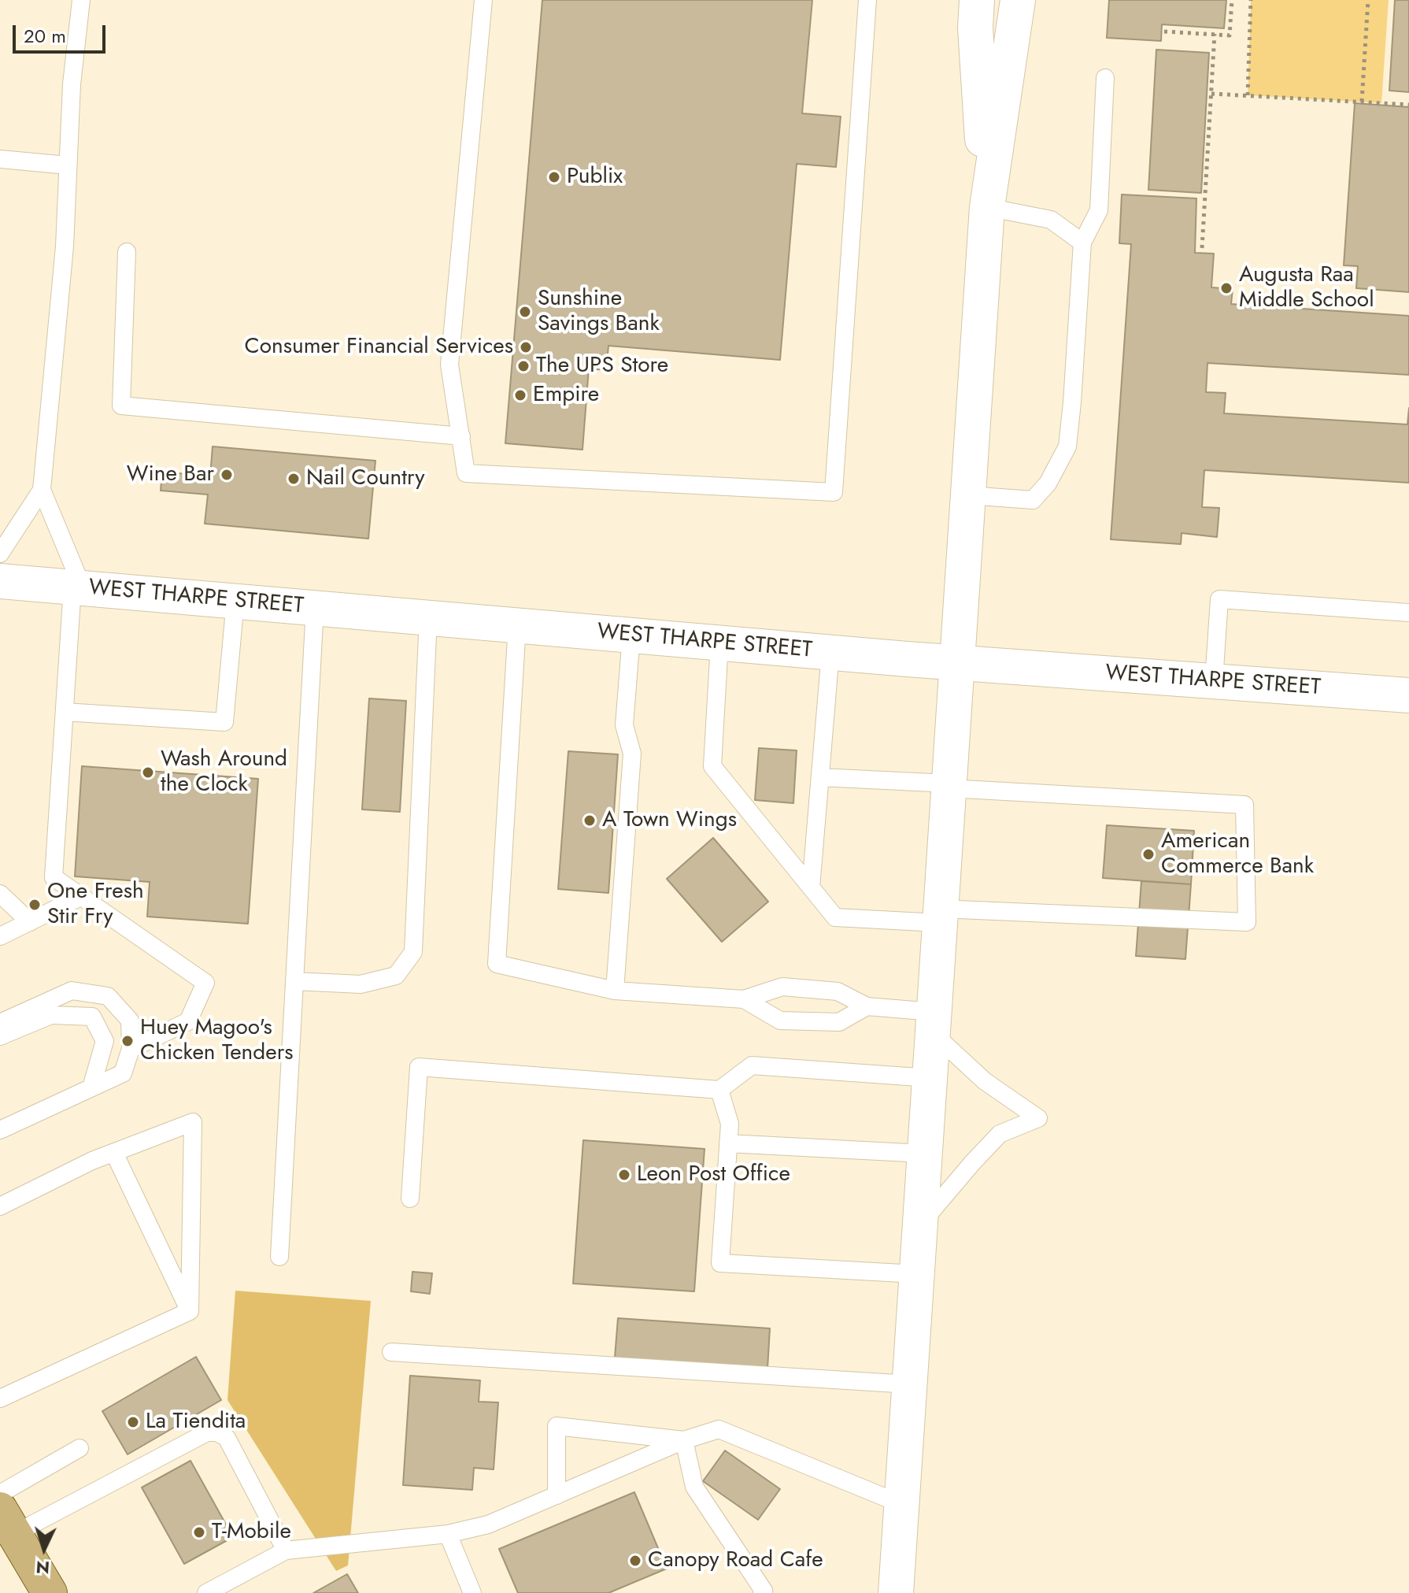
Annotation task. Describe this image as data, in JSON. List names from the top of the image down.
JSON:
{
  "streets": {
    "main road": ["WEST THARPE STREET"]
  },
  "places": [
    "Publix",
    "Augusta Raa Middle School",
    "Sunshine Savings Bank",
    "Consumer Financial Services",
    "The UPS Store",
    "Empire",
    "Wine Bar",
    "Nail Country",
    "Wash Around the Clock",
    "A Town Wings",
    "American Commerce Bank",
    "One Fresh Stir Fry",
    "Huey Magoo's Chicken Tenders",
    "Leon Post Office",
    "La Tiendita",
    "T-Mobile",
    "Canopy Road Cafe"
  ],
  "scale_bar": "20 m",
  "north": "bottom"
}
